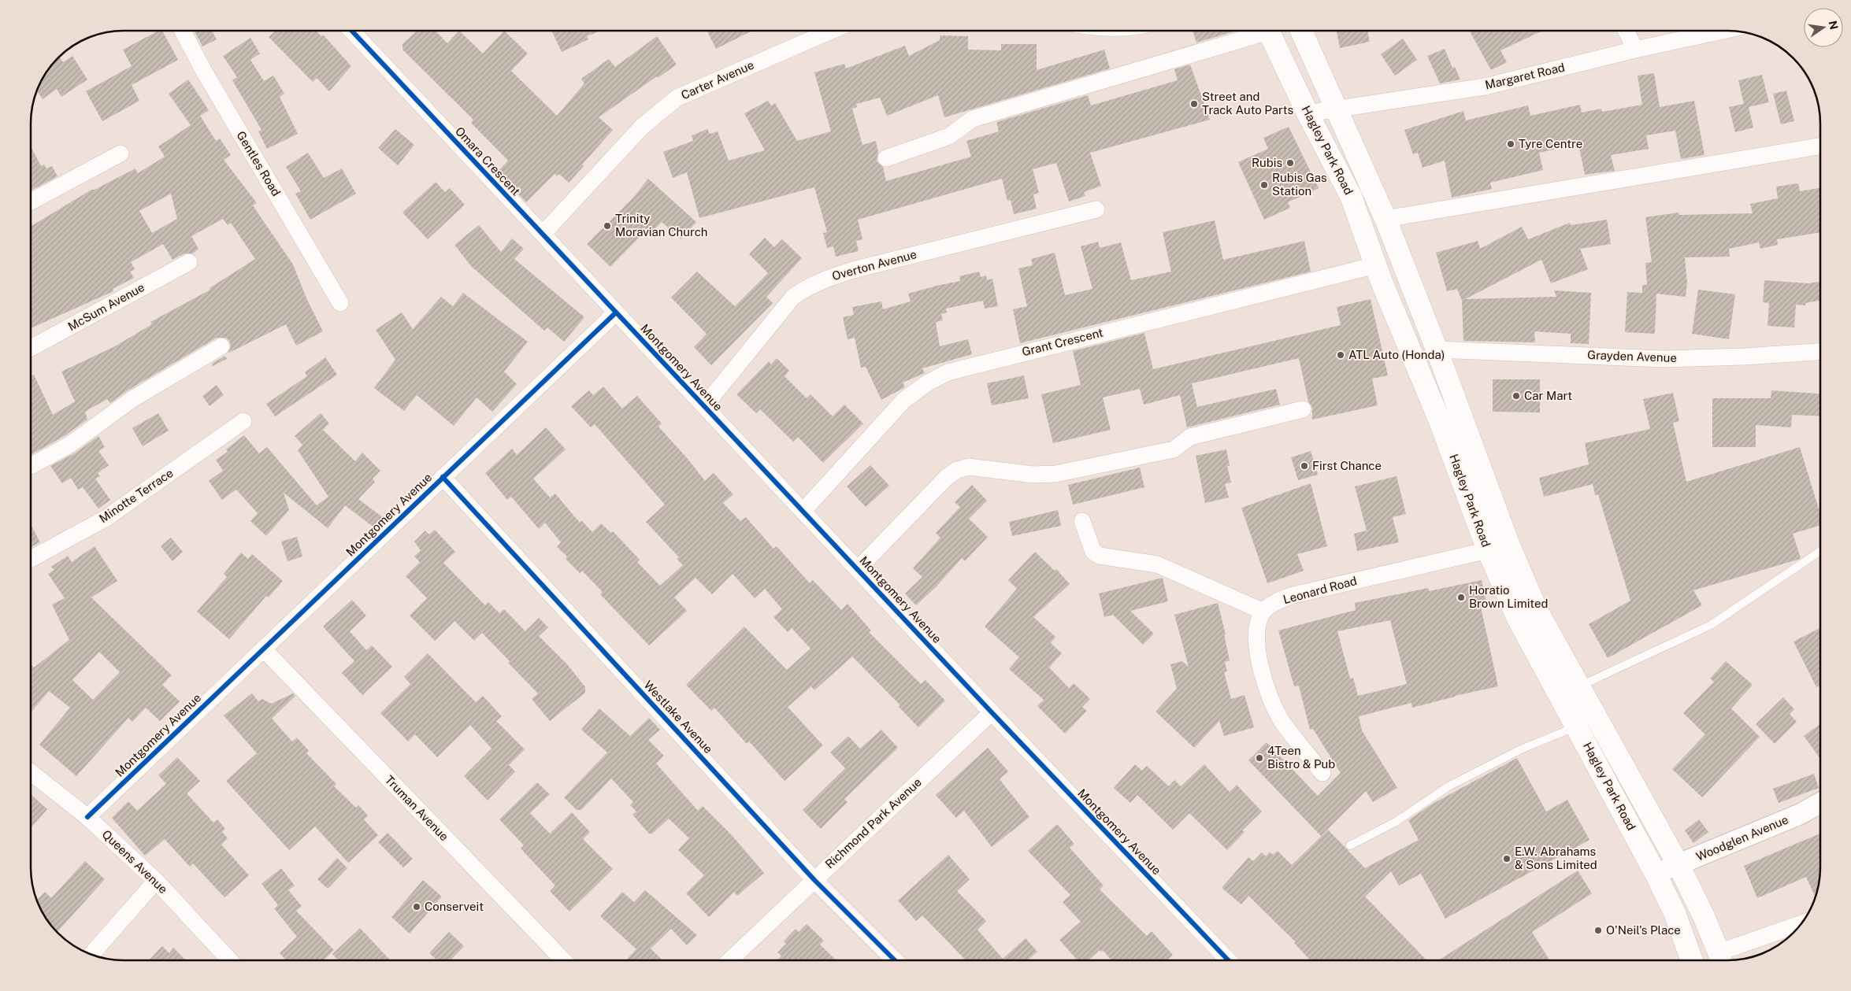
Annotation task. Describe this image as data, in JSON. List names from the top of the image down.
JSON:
{
  "streets": {
    "main road": ["Hagley Park Road"],
    "street": [
      "Margaret Road",
      "Carter Avenue",
      "Omara Crescent",
      "Gentles Road",
      "Overton Avenue",
      "McSum Avenue",
      "Grant Crescent",
      "Grayden Avenue",
      "Montgomery Avenue",
      "Minotte Terrace",
      "Leonard Road",
      "Westlake Avenue",
      "Truman Avenue",
      "Richmond Park Avenue",
      "Woodglen Avenue",
      "Queens Avenue"
    ]
  },
  "crossings": [
    ["Margaret Road", "Hagley Park Road"],
    ["Carter Avenue", "Omara Crescent"],
    ["Hagley Park Road", "Grant Crescent"],
    ["Hagley Park Road", "Grayden Avenue"],
    ["Hagley Park Road", "Leonard Road"],
    ["Hagley Park Road", "Woodglen Avenue"],
    ["Omara Crescent", "Montgomery Avenue"],
    ["Overton Avenue", "Montgomery Avenue"],
    ["Grant Crescent", "Montgomery Avenue"],
    ["Montgomery Avenue", "Westlake Avenue"],
    ["Montgomery Avenue", "Truman Avenue"],
    ["Montgomery Avenue", "Richmond Park Avenue"],
    ["Montgomery Avenue", "Queens Avenue"],
    ["Westlake Avenue", "Richmond Park Avenue"]
  ],
  "places": [
    "Street and Track Auto Parts",
    "Tyre Centre",
    "Rubis",
    "Rubis Gas Station",
    "Trinity Moravian Church",
    "ATL Auto (Honda)",
    "Car Mart",
    "First Chance",
    "Horatio Brown Limited",
    "4Teen Bistro & Pub",
    "E.W. Abrahams & Sons Limited",
    "Conserveit",
    "O'Neil's Place"
  ],
  "north": "right"
}
